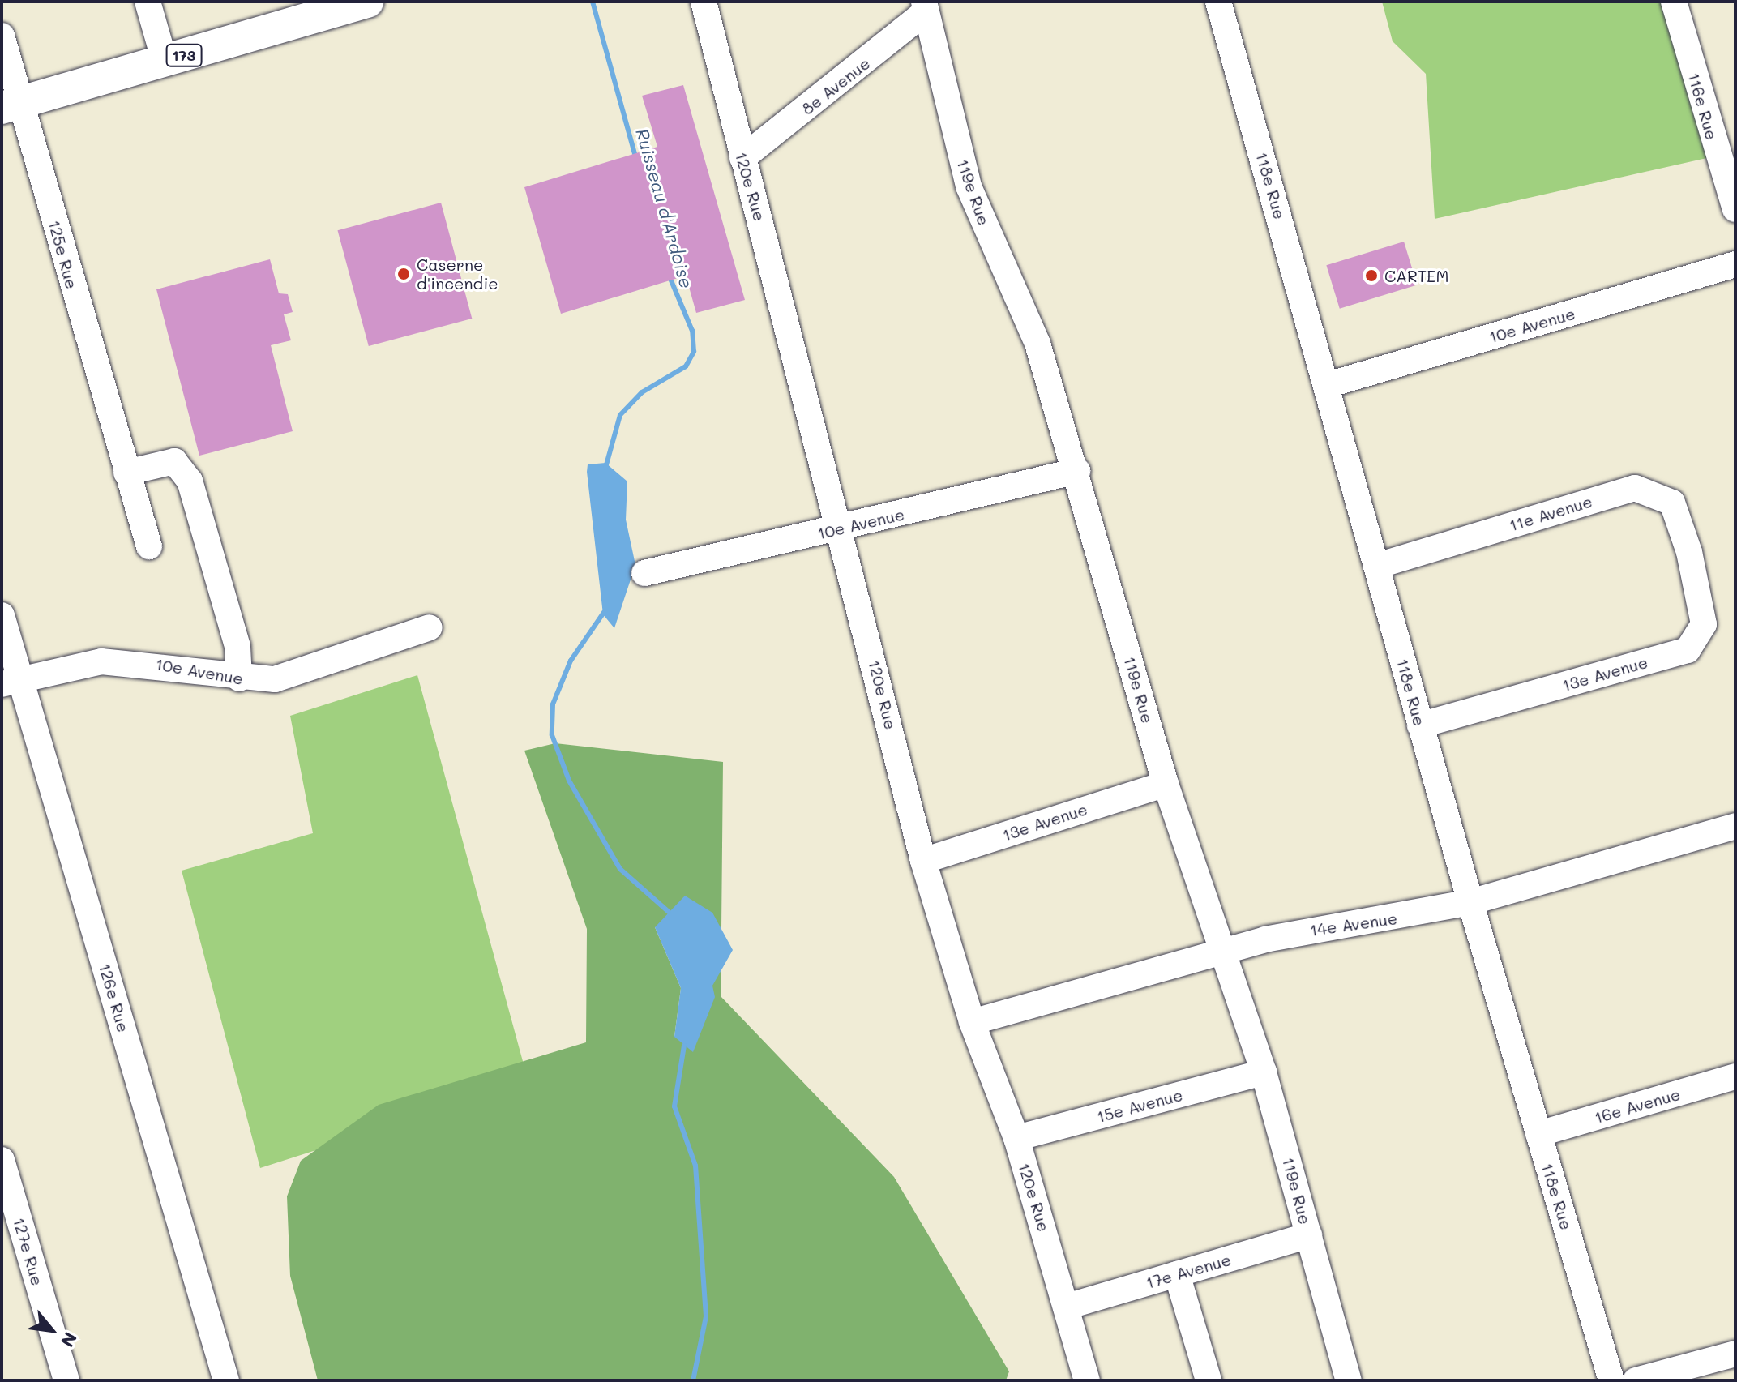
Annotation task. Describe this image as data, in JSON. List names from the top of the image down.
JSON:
{
  "streets": {
    "main road": ["173"],
    "street": [
      "8e Avenue",
      "116e Rue",
      "118e Rue",
      "120e Rue",
      "119e Rue",
      "125e Rue",
      "10e Avenue",
      "11e Avenue",
      "13e Avenue",
      "14e Avenue",
      "126e Rue",
      "15e Avenue",
      "16e Avenue",
      "127e Rue",
      "17e Avenue"
    ]
  },
  "crossings": [
    ["173", "125e Rue"],
    ["8e Avenue", "120e Rue"],
    ["8e Avenue", "119e Rue"],
    ["118e Rue", "10e Avenue"],
    ["118e Rue", "11e Avenue"],
    ["118e Rue", "13e Avenue"],
    ["118e Rue", "14e Avenue"],
    ["118e Rue", "16e Avenue"],
    ["120e Rue", "10e Avenue"],
    ["120e Rue", "13e Avenue"],
    ["120e Rue", "14e Avenue"],
    ["120e Rue", "15e Avenue"],
    ["120e Rue", "17e Avenue"],
    ["119e Rue", "10e Avenue"],
    ["119e Rue", "13e Avenue"],
    ["119e Rue", "14e Avenue"],
    ["119e Rue", "15e Avenue"],
    ["119e Rue", "17e Avenue"],
    ["10e Avenue", "126e Rue"],
    ["11e Avenue", "13e Avenue"]
  ],
  "water": ["Ruisseau d'Ardoise"],
  "places": ["Caserne d'incendie", "CARTEM"],
  "north": "bottom right"
}
